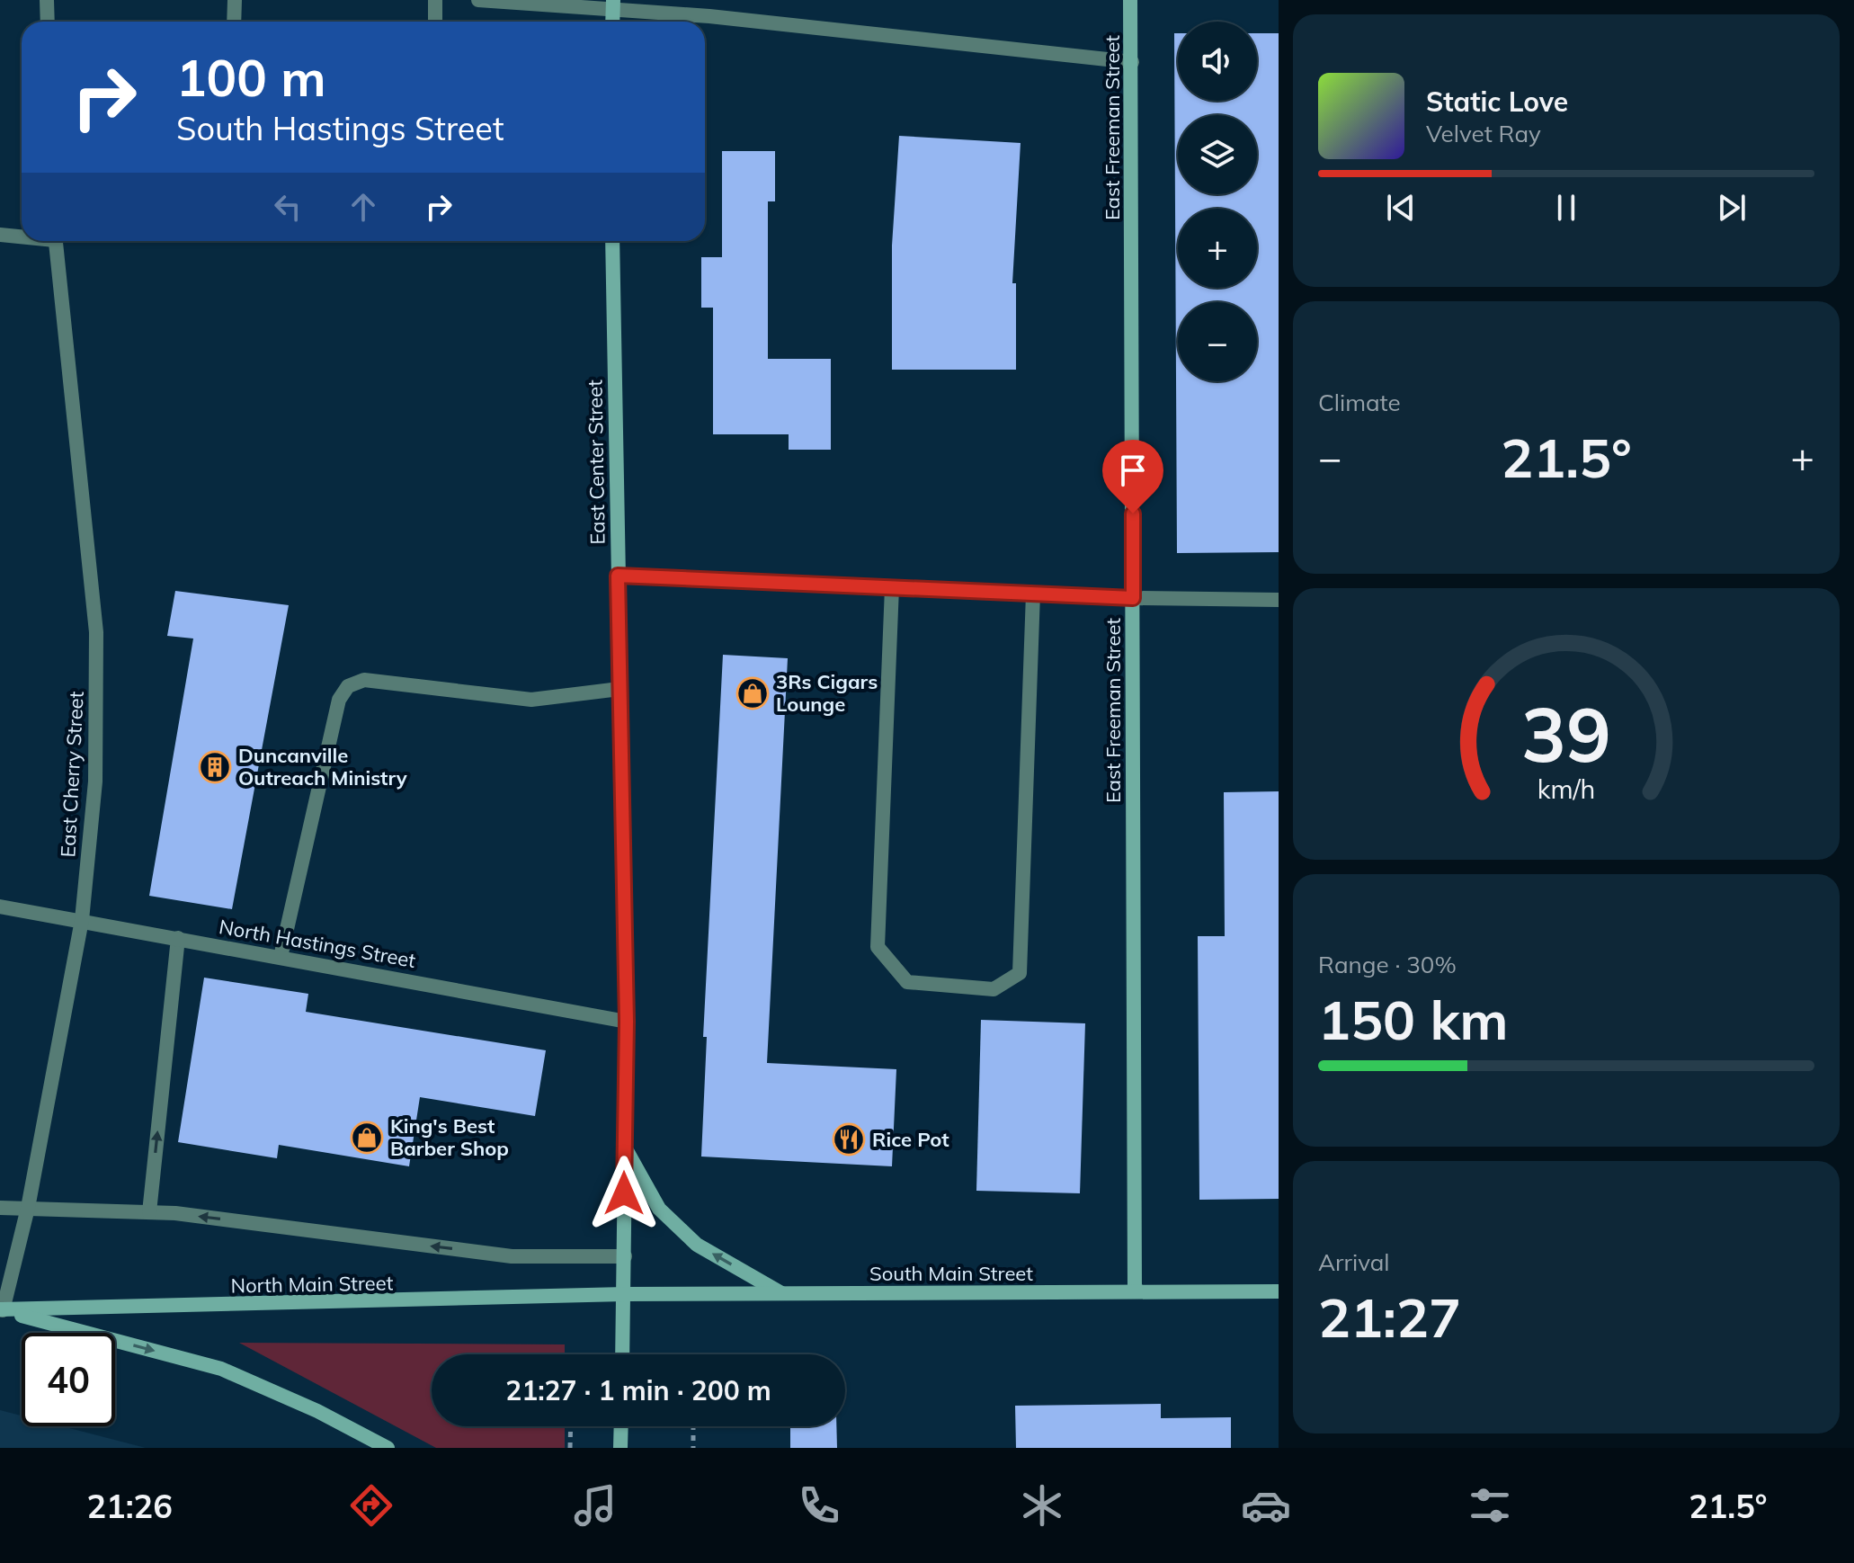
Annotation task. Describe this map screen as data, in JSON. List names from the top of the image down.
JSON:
{
  "streets": {
    "street": [
      "East Freeman Street",
      "East Center Street",
      "East Cherry Street",
      "North Hastings Street",
      "South Main Street",
      "North Main Street"
    ]
  },
  "crossings": [
    ["East Freeman Street", "South Main Street"],
    ["East Center Street", "North Hastings Street"],
    ["East Center Street", "South Main Street"],
    ["East Center Street", "North Main Street"],
    ["East Cherry Street", "North Hastings Street"],
    ["East Cherry Street", "North Main Street"],
    ["South Main Street", "North Main Street"]
  ],
  "places": {
    "shop": ["3Rs Cigars Lounge", "King's Best Barber Shop"],
    "building": ["Duncanville Outreach Ministry"],
    "restaurant": ["Rice Pot"]
  },
  "page": {
    "map_buttons": ["+", "−"],
    "turn": ["100 m", "South Hastings Street"],
    "song": ["Static Love", "Velvet Ray"],
    "tile": [
      "Climate",
      ["Range · 30%", "150 km"],
      ["Arrival", "21:27"]
    ],
    "heat": ["−", "21.5°", "+"],
    "limit": "40",
    "trip": "21:27 · 1 min · 200 m",
    "tabs": ["21:26", "21.5°"],
    "gauge": ["39", "km/h"]
  }
}
